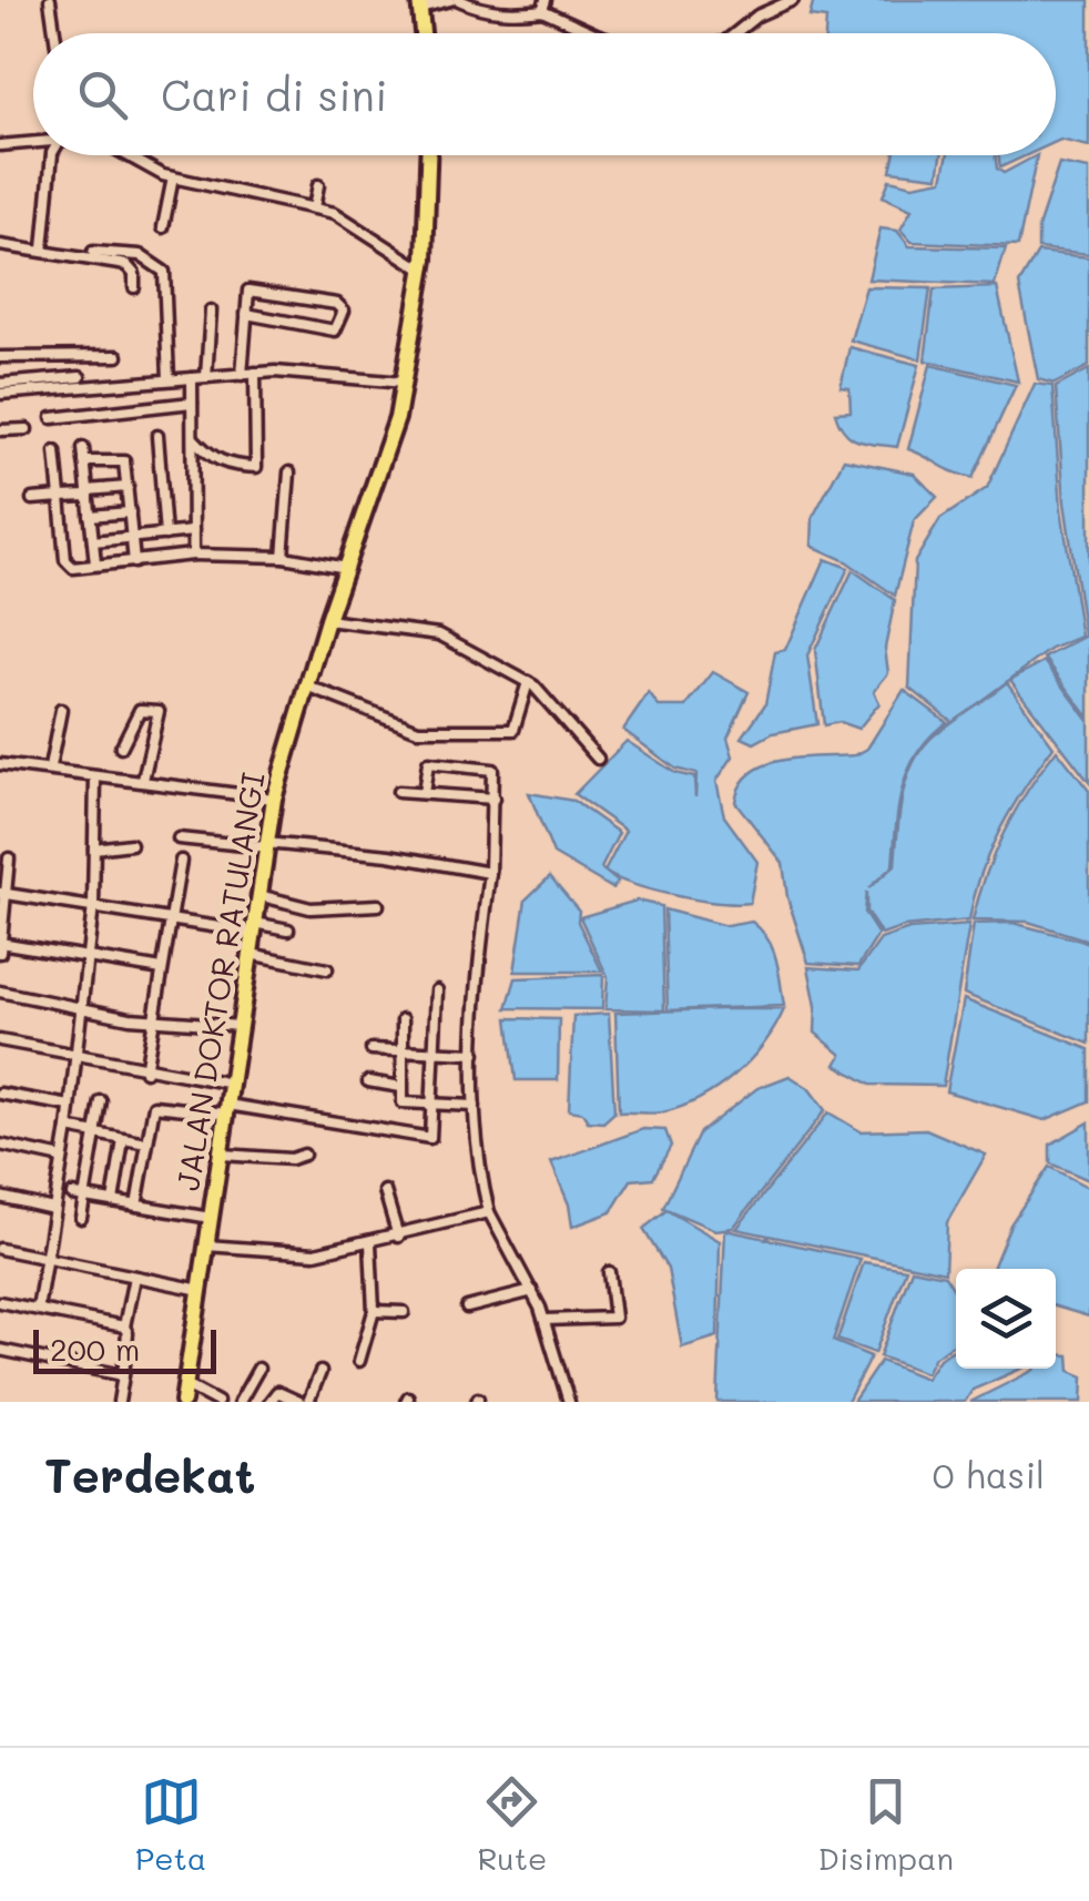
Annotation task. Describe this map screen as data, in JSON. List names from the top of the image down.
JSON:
{
  "streets": {
    "highway": ["JALAN DOKTOR RATULANGI"]
  },
  "scale_bar": "200 m",
  "page": {
    "search": "Cari di sini",
    "scale": "200 m",
    "heading": ["Terdekat", "0 hasil"],
    "nav": ["Peta", "Rute", "Disimpan"]
  }
}
